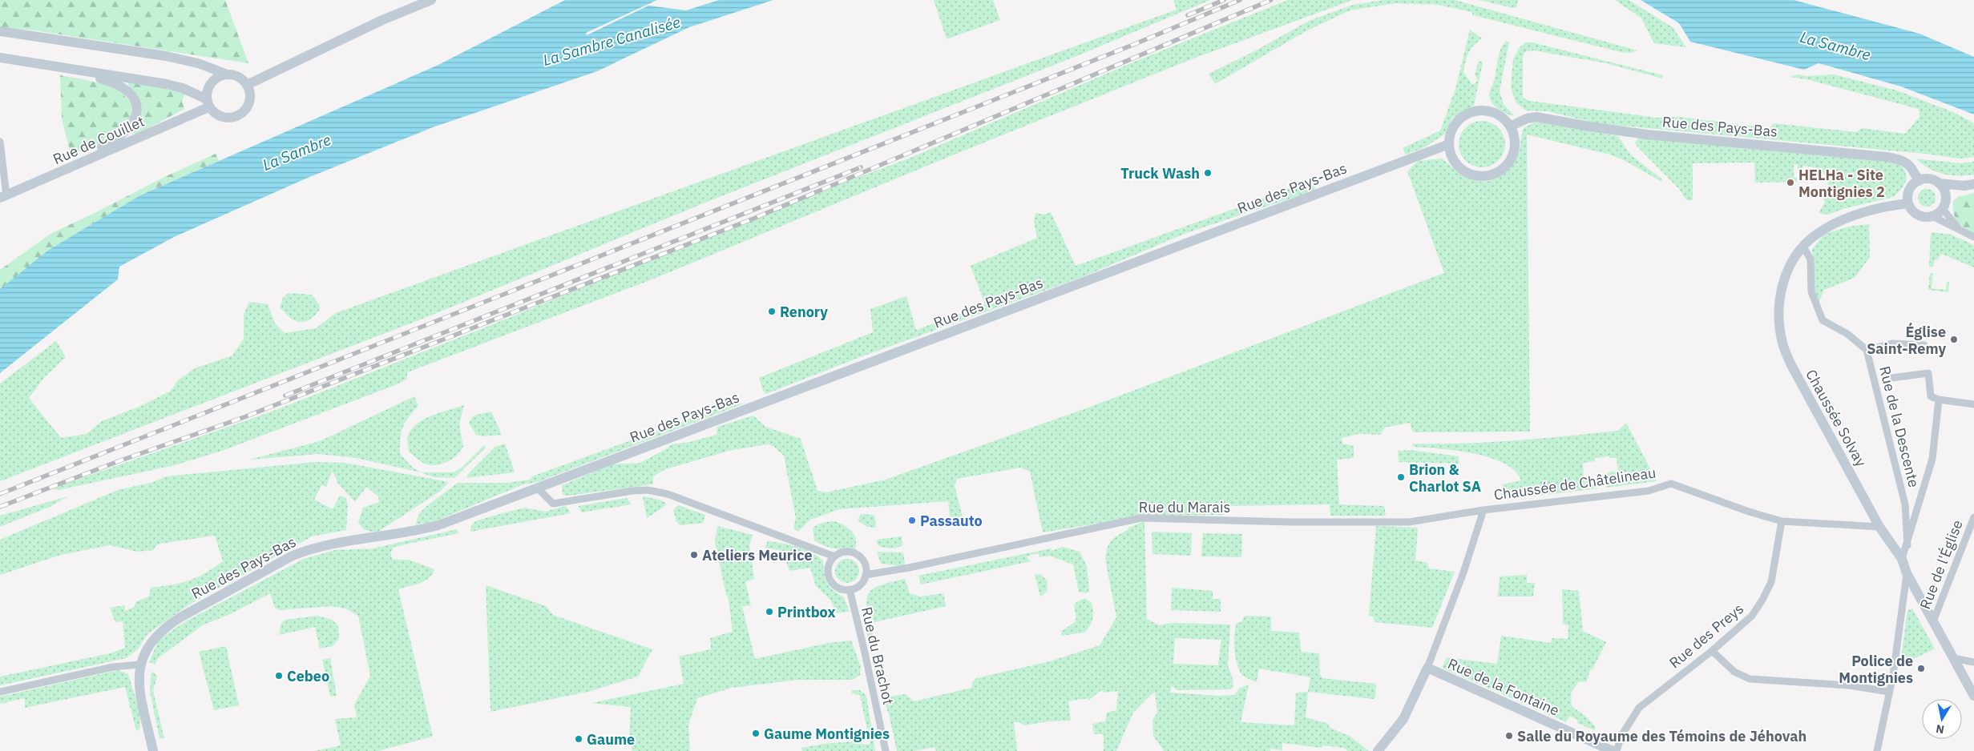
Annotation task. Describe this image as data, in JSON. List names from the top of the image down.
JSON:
{
  "streets": {
    "main road": [
      "Rue des Pays-Bas",
      "Rue de Couillet",
      "Chaussée Solvay",
      "Chaussée de Châtelineau",
      "Rue de la Fontaine"
    ],
    "street": [
      "Rue de la Descente",
      "Rue du Marais",
      "Rue de l'Église",
      "Rue des Preys",
      "Rue du Brachot"
    ]
  },
  "crossings": [
    ["Rue des Pays-Bas", "Chaussée Solvay"],
    ["Chaussée Solvay", "Rue de la Descente"],
    ["Chaussée Solvay", "Chaussée de Châtelineau"],
    ["Chaussée Solvay", "Rue de l'Église"],
    ["Chaussée de Châtelineau", "Rue du Marais"],
    ["Chaussée de Châtelineau", "Rue des Preys"],
    ["Chaussée de Châtelineau", "Rue de la Fontaine"],
    ["Rue du Marais", "Rue du Brachot"]
  ],
  "water": ["La Sambre Canalisée", "La Sambre"],
  "places": [
    "Truck Wash",
    "HELHa - Site Montignies 2",
    "Renory",
    "Église Saint-Remy",
    "Brion & Charlot SA",
    "Passauto",
    "Ateliers Meurice",
    "Printbox",
    "Police de Montignies",
    "Cebeo",
    "Gaume Montignies",
    "Salle du Royaume des Témoins de Jéhovah",
    "Gaume"
  ],
  "north": "bottom"
}
